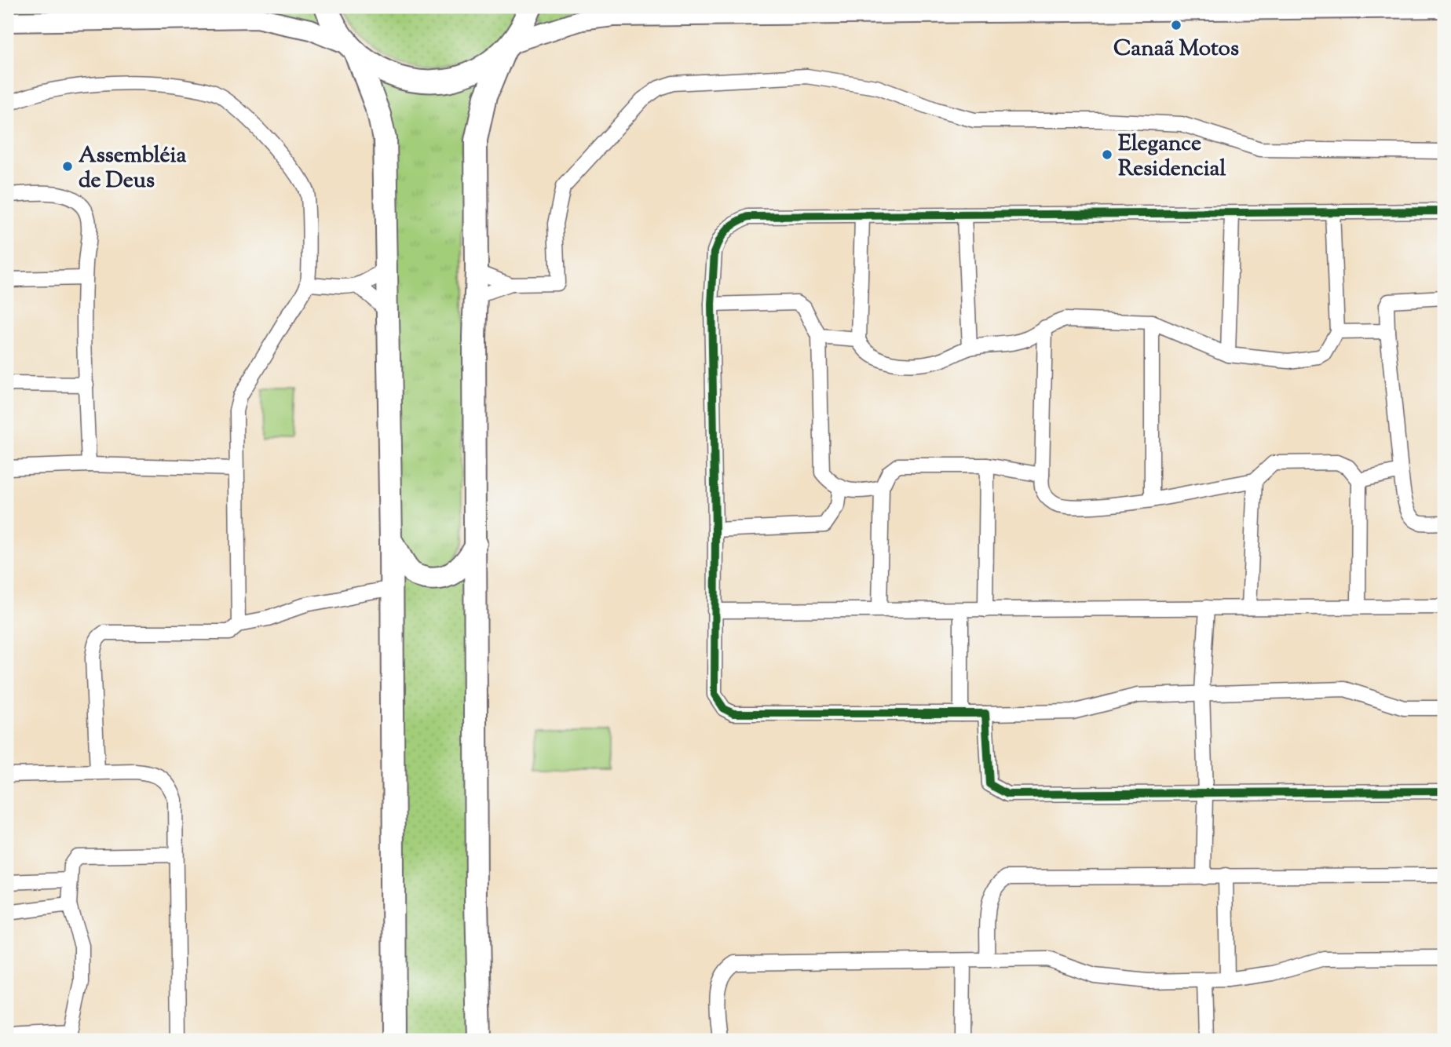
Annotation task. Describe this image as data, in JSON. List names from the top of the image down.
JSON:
{
  "places": ["Canaã Motos", "Elegance Residencial", "Assembléia de Deus"]
}
